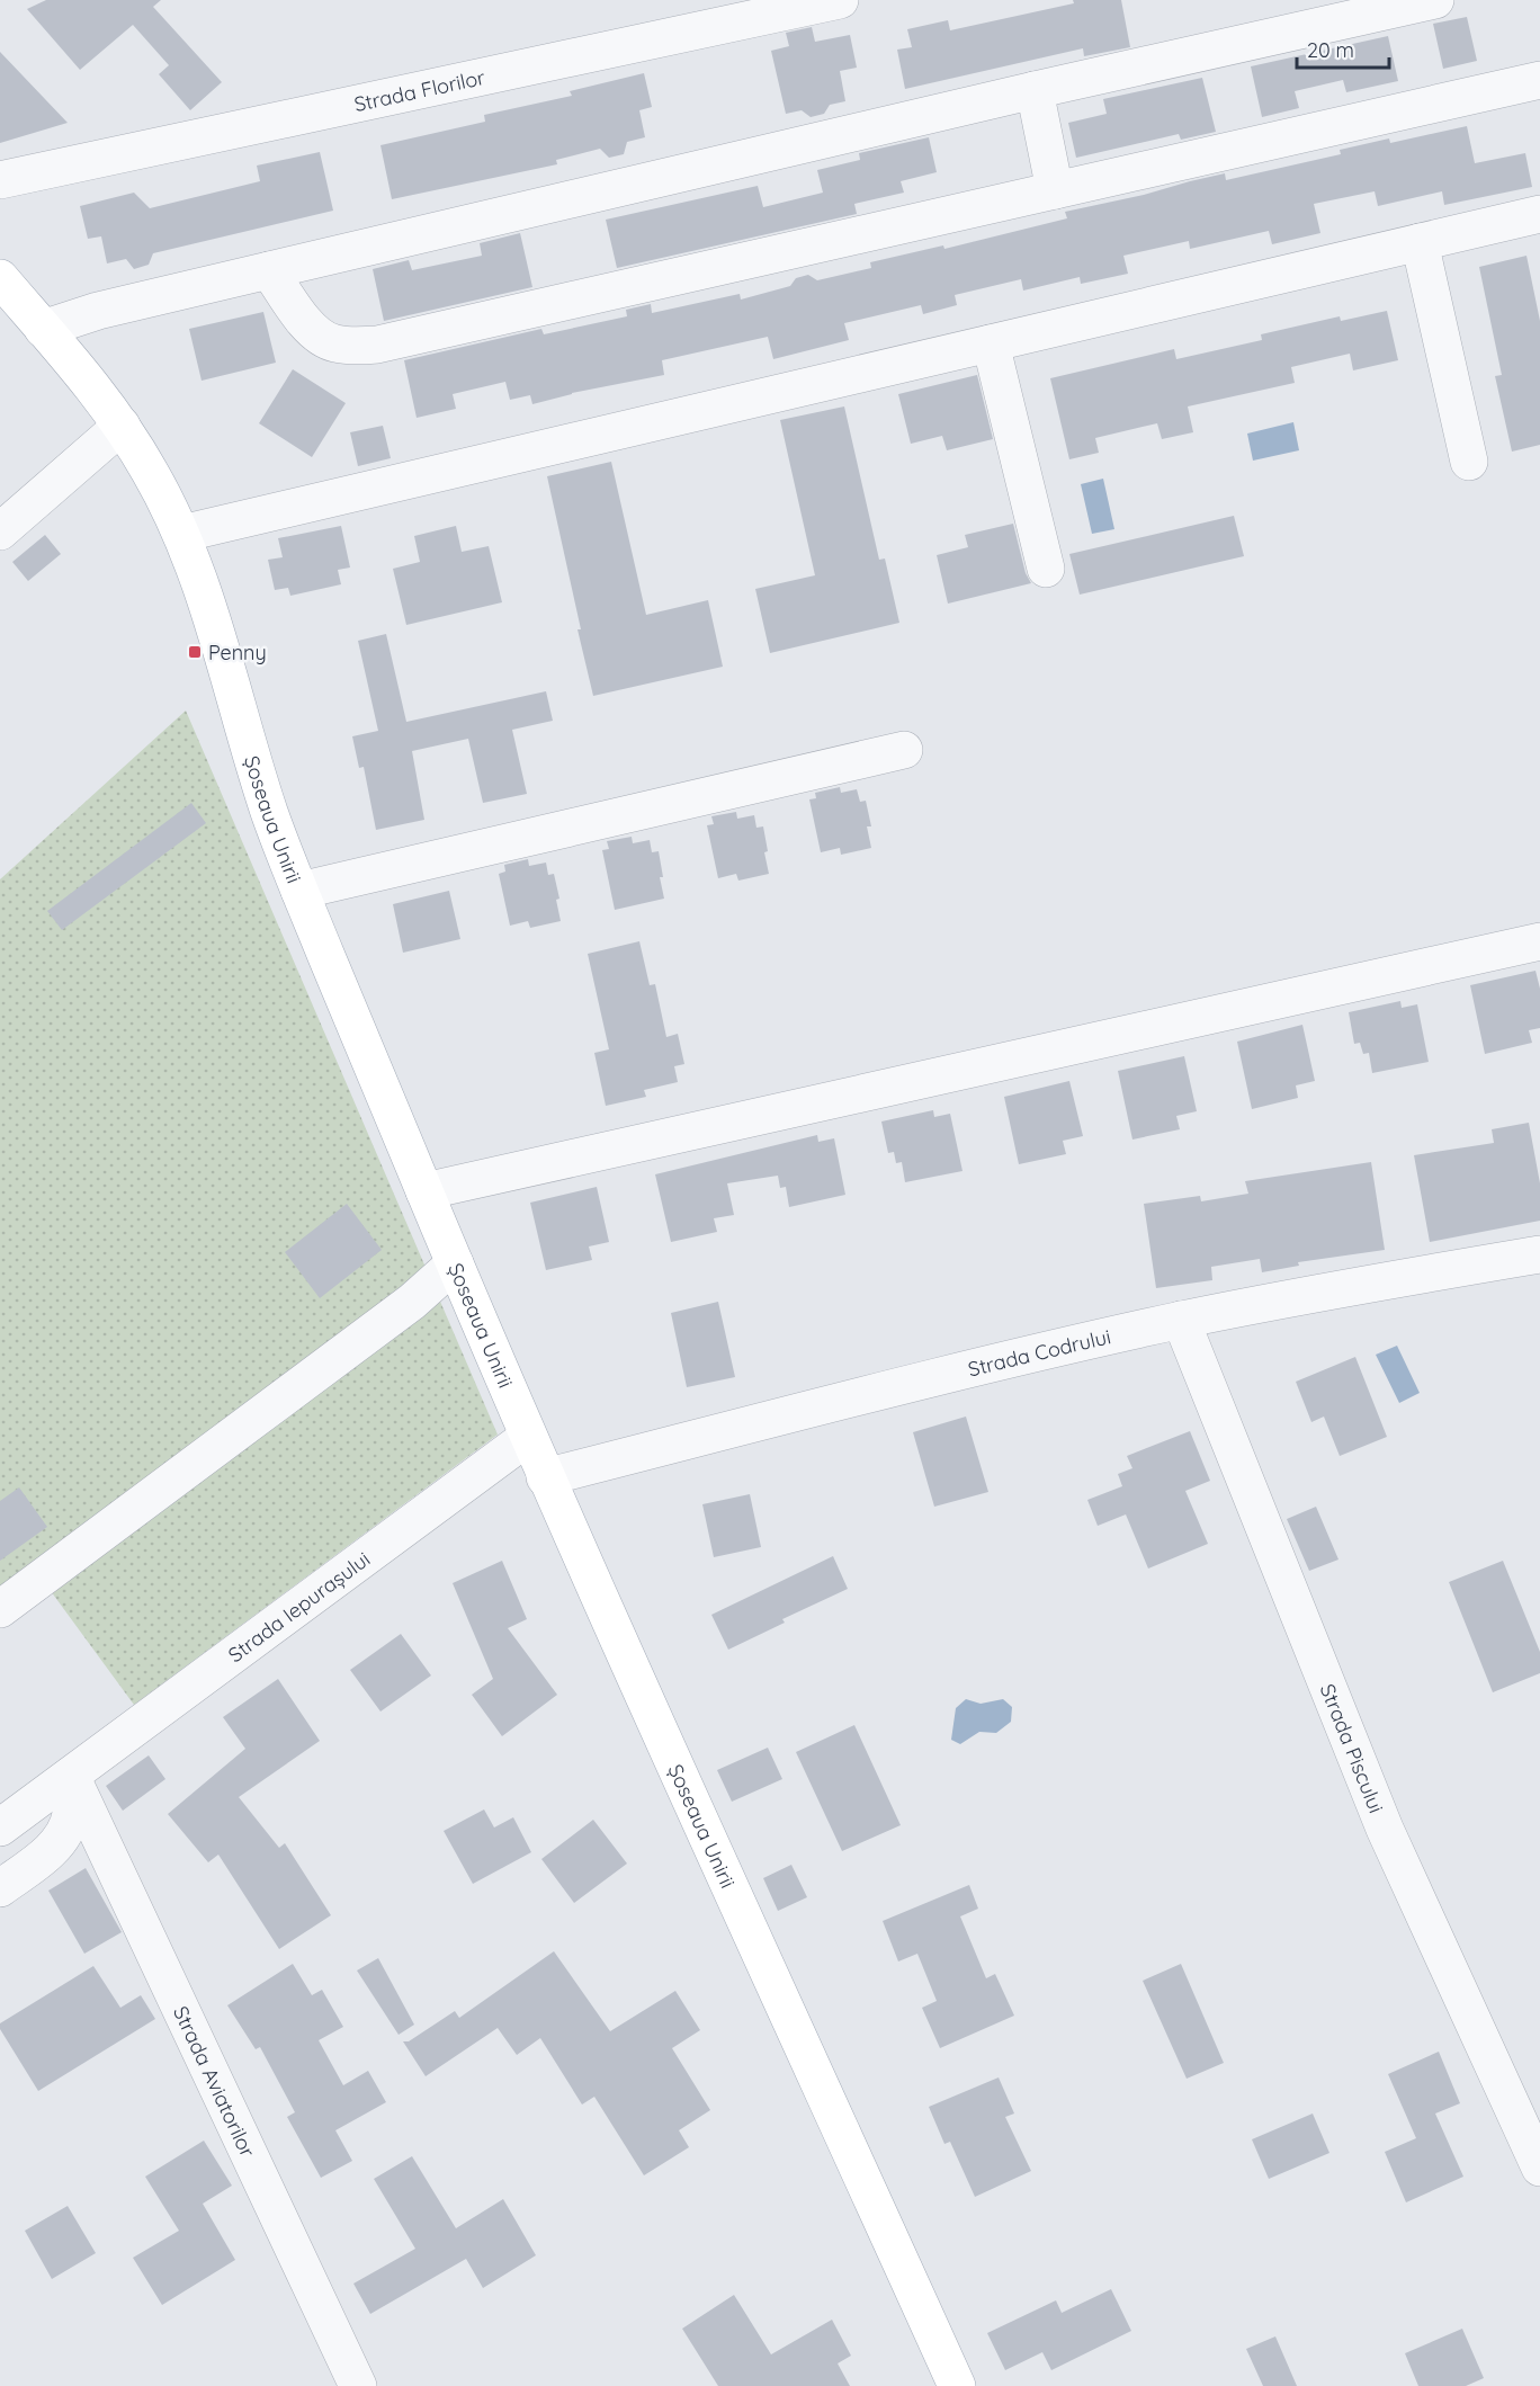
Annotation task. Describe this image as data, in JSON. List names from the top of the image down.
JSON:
{
  "streets": {
    "main road": ["Șoseaua Unirii"],
    "street": [
      "Strada Florilor",
      "Strada Codrului",
      "Strada Iepurașului",
      "Strada Piscului",
      "Strada Aviatorilor"
    ]
  },
  "crossings": [
    ["Șoseaua Unirii", "Strada Codrului"],
    ["Șoseaua Unirii", "Strada Iepurașului"],
    ["Strada Codrului", "Strada Piscului"],
    ["Strada Iepurașului", "Strada Aviatorilor"]
  ],
  "places": {
    "transit": ["Penny"]
  },
  "scale_bar": "20 m"
}
